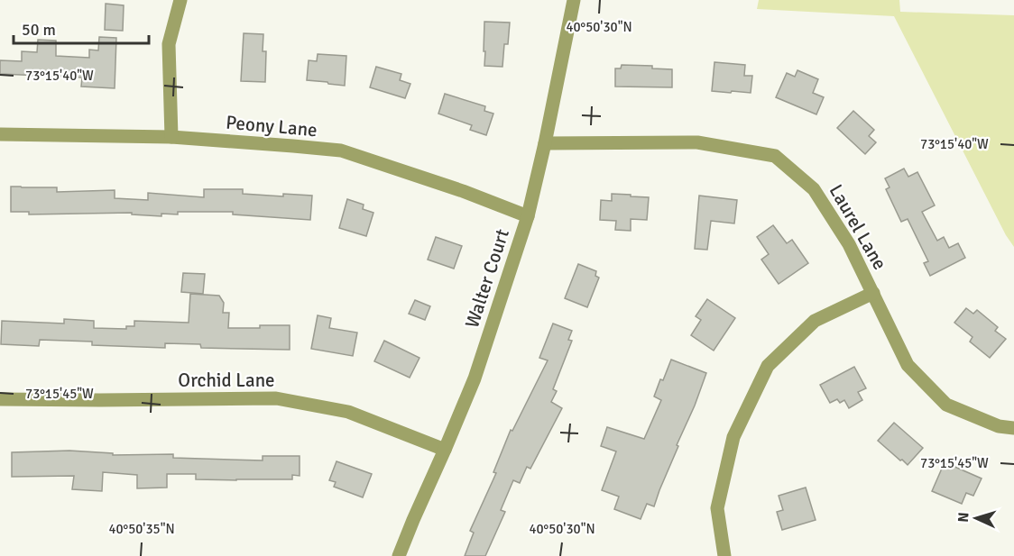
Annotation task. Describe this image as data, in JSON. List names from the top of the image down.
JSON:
{
  "streets": {
    "street": [
      "Peony Lane",
      "Laurel Lane",
      "Walter Court",
      "Orchid Lane"
    ]
  },
  "crossings": [
    ["Peony Lane", "Walter Court"],
    ["Laurel Lane", "Walter Court"],
    ["Walter Court", "Orchid Lane"]
  ],
  "scale_bar": "50 m",
  "north": "left",
  "coordinates": [
    "40°50'30\"N",
    "73°15'40\"W",
    "73°15'45\"W",
    "40°50'35\"N"
  ]
}
